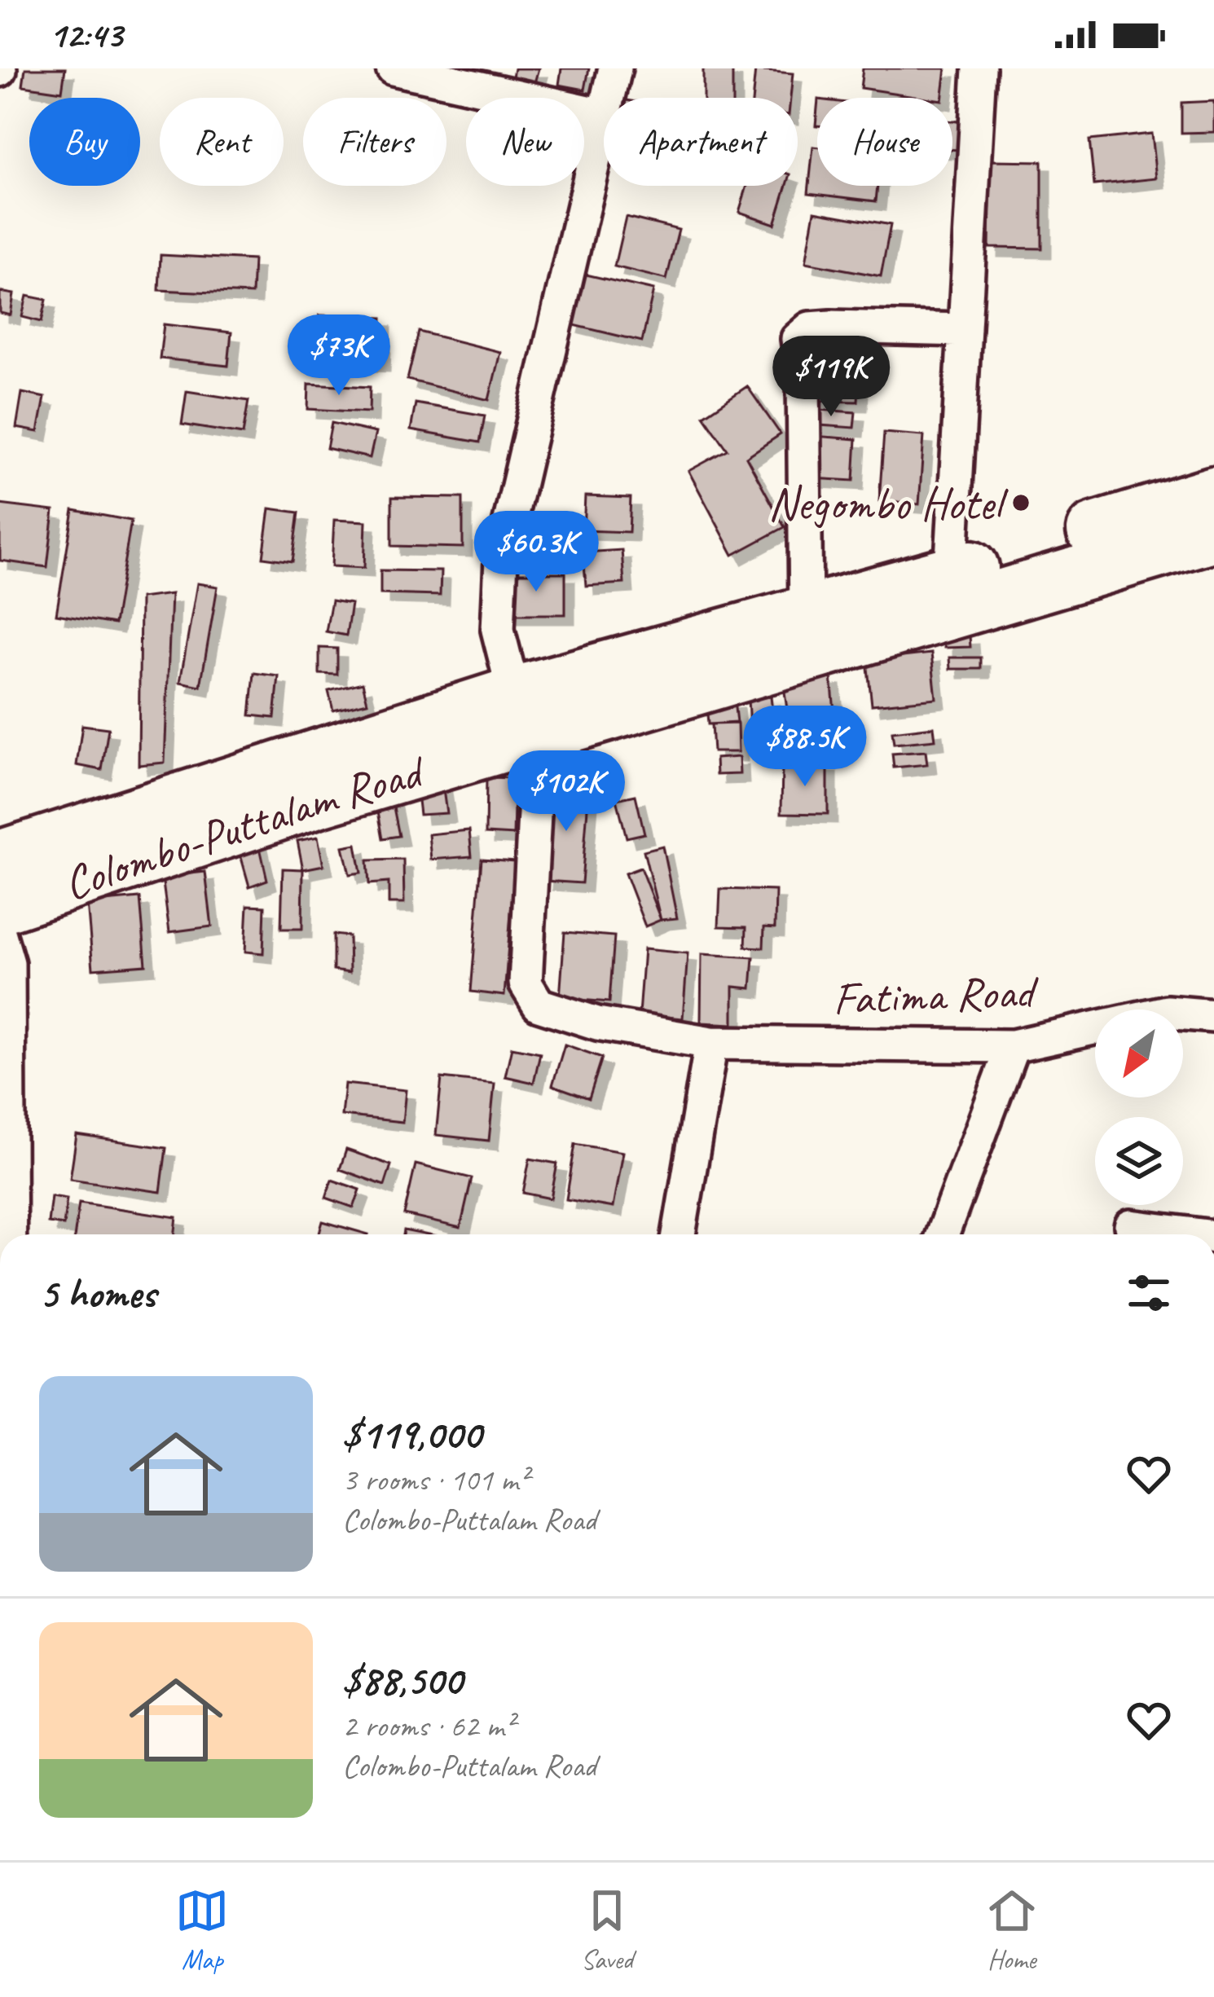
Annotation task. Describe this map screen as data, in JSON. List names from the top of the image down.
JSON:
{
  "streets": {
    "highway": ["Colombo-Puttalam Road"],
    "street": ["Fatima Road"]
  },
  "crossings": [
    ["Colombo-Puttalam Road", "Fatima Road"]
  ],
  "places": ["Negombo Hotel"],
  "north": "bottom left",
  "page": {
    "status": "12:43",
    "chip": [
      "Buy",
      "Rent",
      "Filters",
      "New",
      "Apartment",
      "House"
    ],
    "price": [
      "$73K",
      "$119K",
      "$60.3K",
      "$88.5K",
      "$102K"
    ],
    "heading": "5 homes",
    "list": [
      {
        "name": "$119,000",
        "note": "3 rooms · 101 m² · Colombo-Puttalam Road"
      },
      {
        "name": "$88,500",
        "note": "2 rooms · 62 m² · Colombo-Puttalam Road"
      }
    ],
    "tabs": ["Map", "Saved", "Home"]
  }
}
